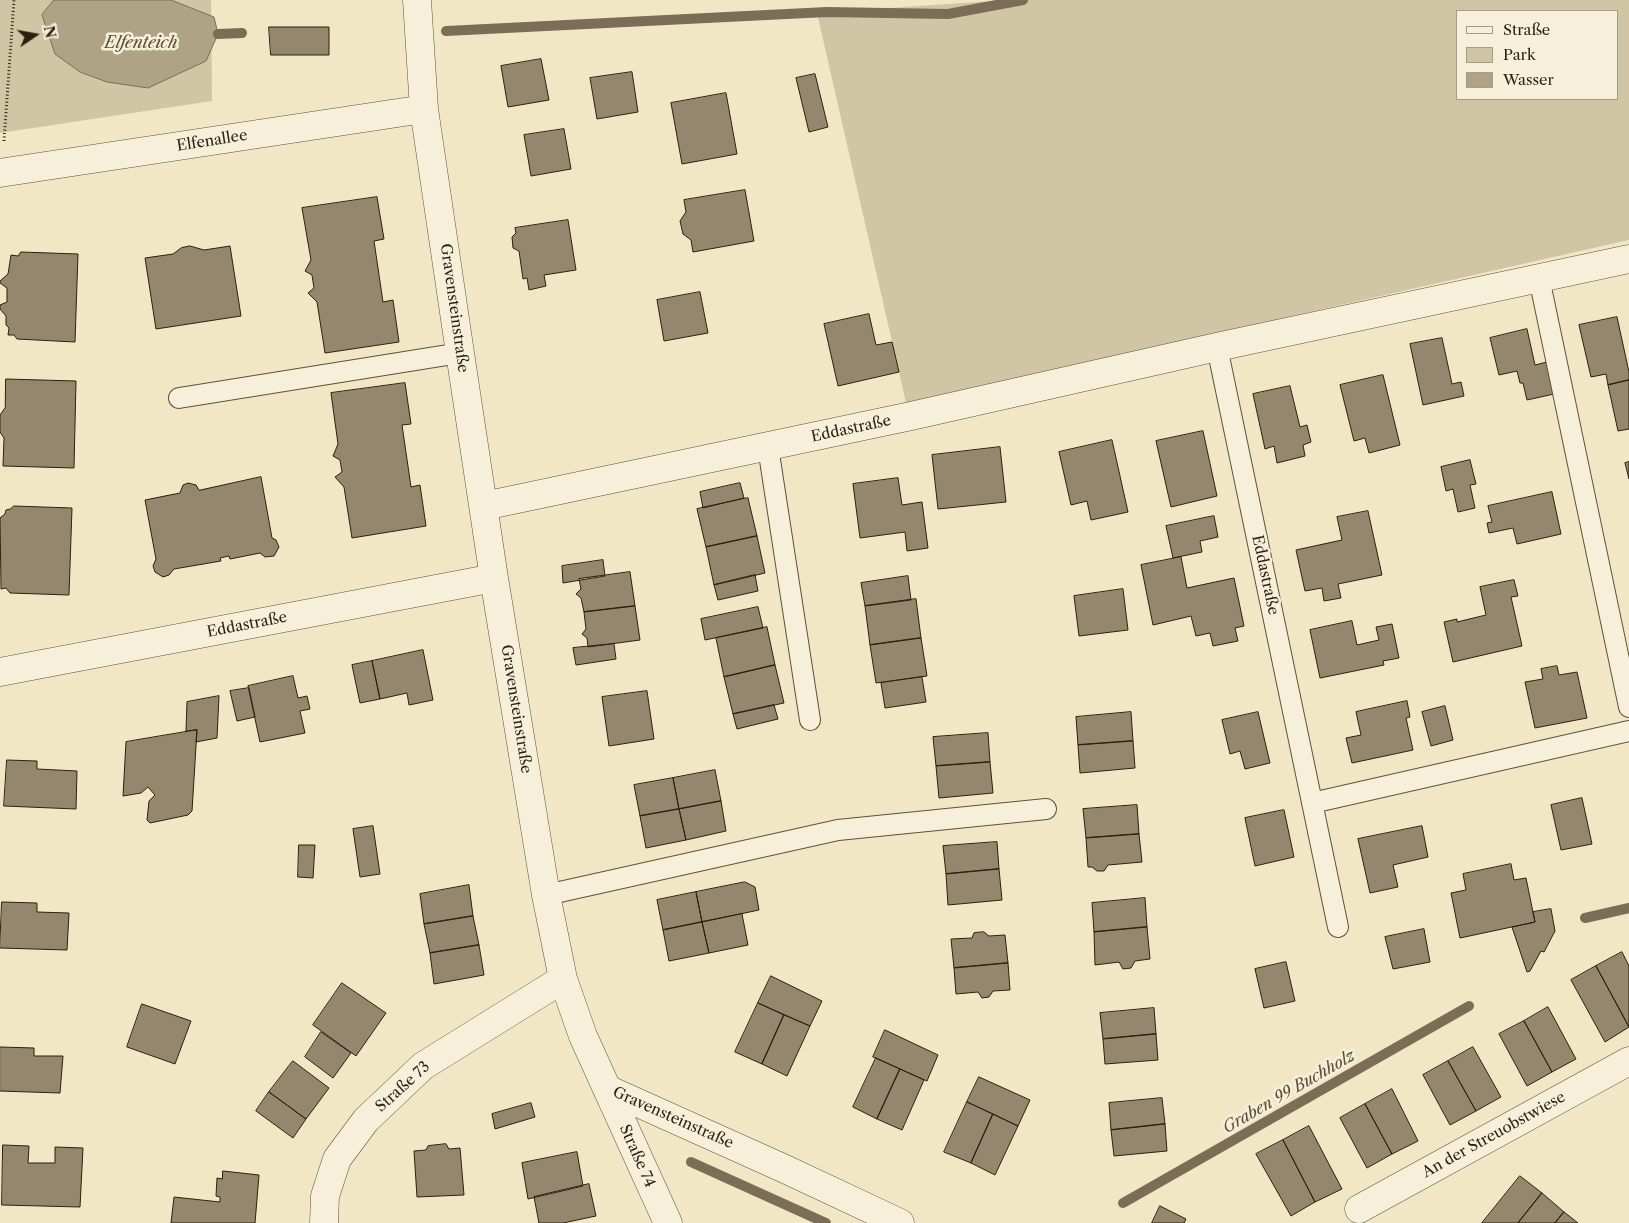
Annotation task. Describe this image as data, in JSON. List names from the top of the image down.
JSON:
{
  "streets": {
    "street": [
      "Elfenallee",
      "Gravensteinstraße",
      "Eddastraße",
      "Straße 73",
      "An der Streuobstwiese",
      "Straße 74"
    ]
  },
  "crossings": [
    ["Elfenallee", "Gravensteinstraße"],
    ["Gravensteinstraße", "Eddastraße"],
    ["Gravensteinstraße", "Straße 73"],
    ["Gravensteinstraße", "Straße 74"]
  ],
  "water": ["Elfenteich", "Graben 99 Buchholz"],
  "legend": ["Straße", "Park", "Wasser"],
  "north": "right"
}
